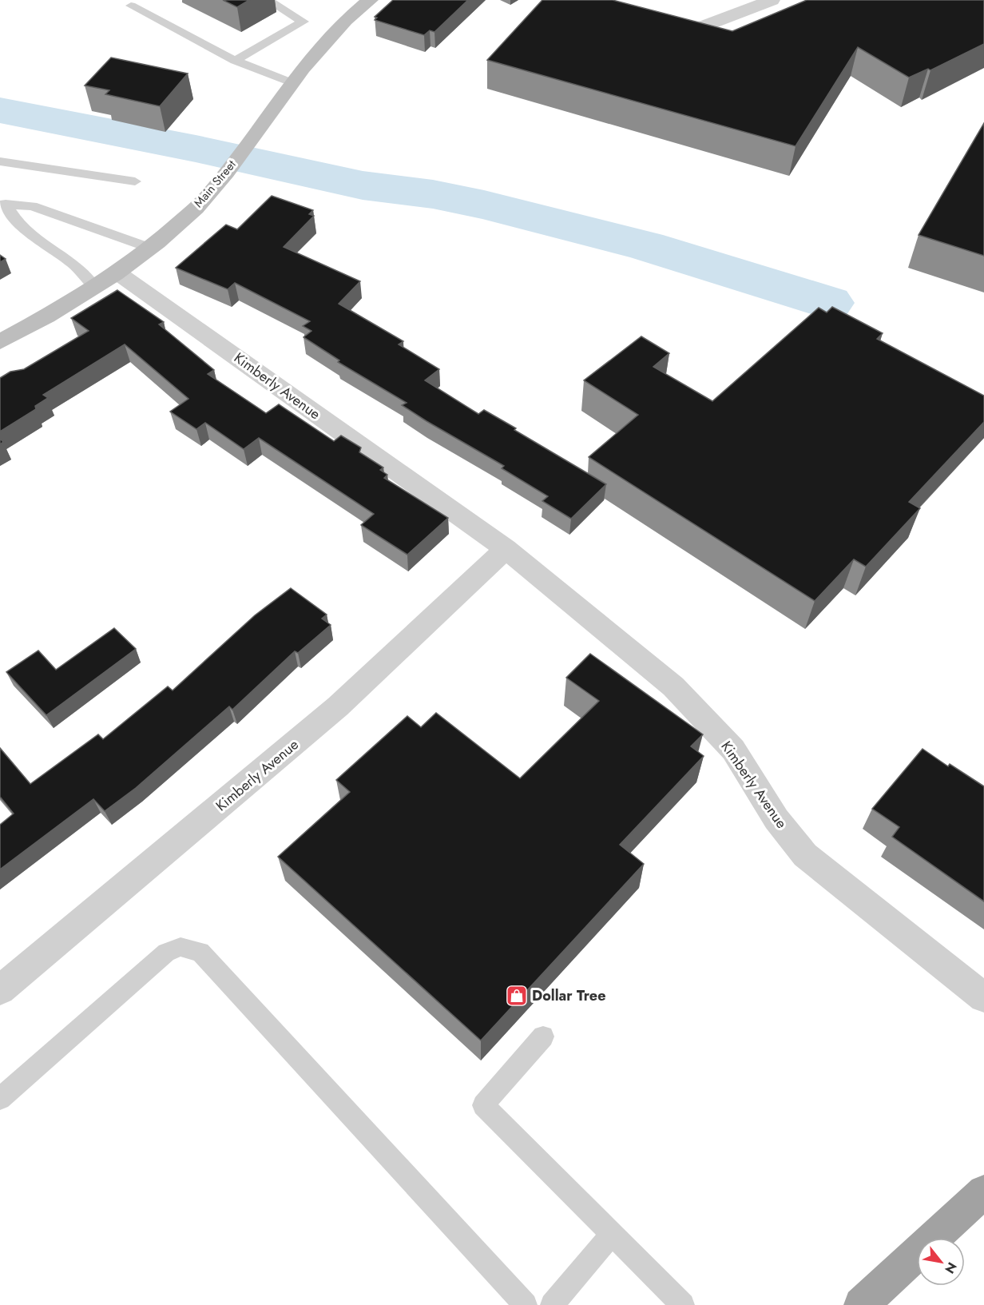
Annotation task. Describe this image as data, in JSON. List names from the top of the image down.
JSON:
{
  "streets": {
    "main road": ["Main Street"],
    "street": ["Kimberly Avenue"]
  },
  "crossings": [
    ["Main Street", "Kimberly Avenue"]
  ],
  "places": {
    "shop": ["Dollar Tree"]
  },
  "north": "bottom right"
}
